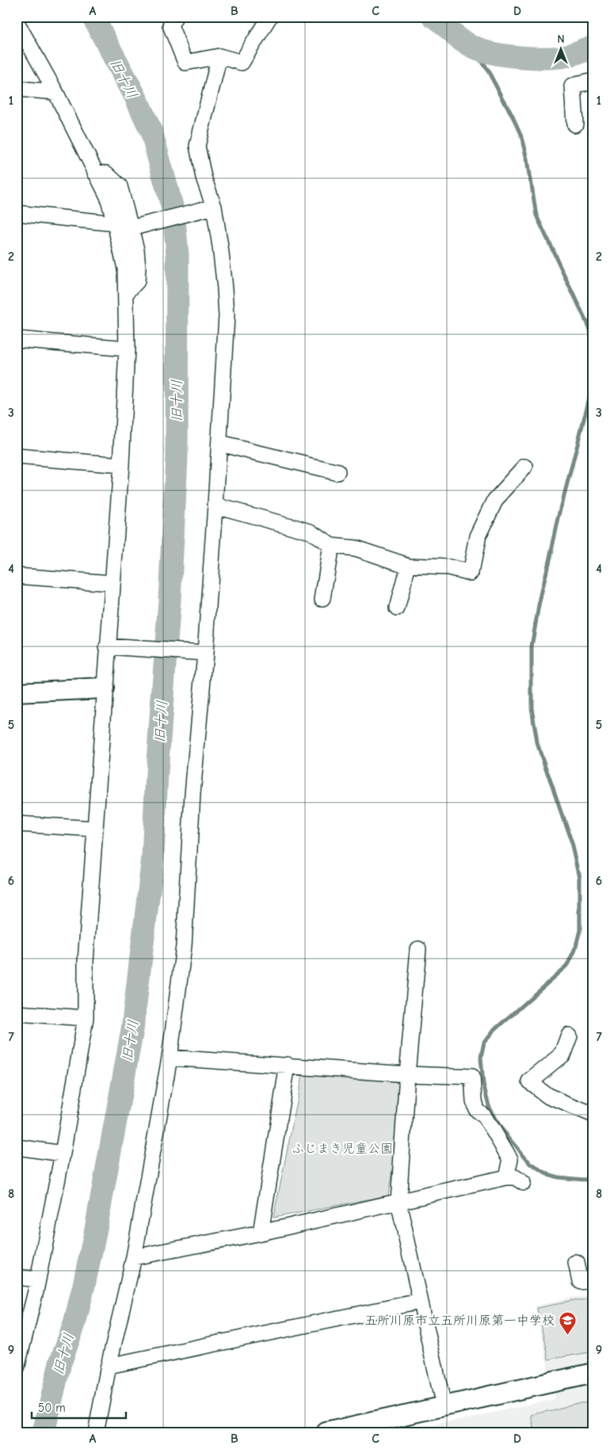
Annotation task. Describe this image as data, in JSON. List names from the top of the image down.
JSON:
{
  "water": ["旧十川"],
  "parks": ["ふじまき児童公園"],
  "places": {
    "school or university": ["五所川原市立五所川原第一中学校"]
  },
  "scale_bar": "50 m",
  "north": "top",
  "grid": {
    "columns": [
      "A",
      "B",
      "C",
      "D"
    ],
    "rows": [
      "1",
      "2",
      "3",
      "4",
      "5",
      "6",
      "7",
      "8",
      "9"
    ]
  }
}
